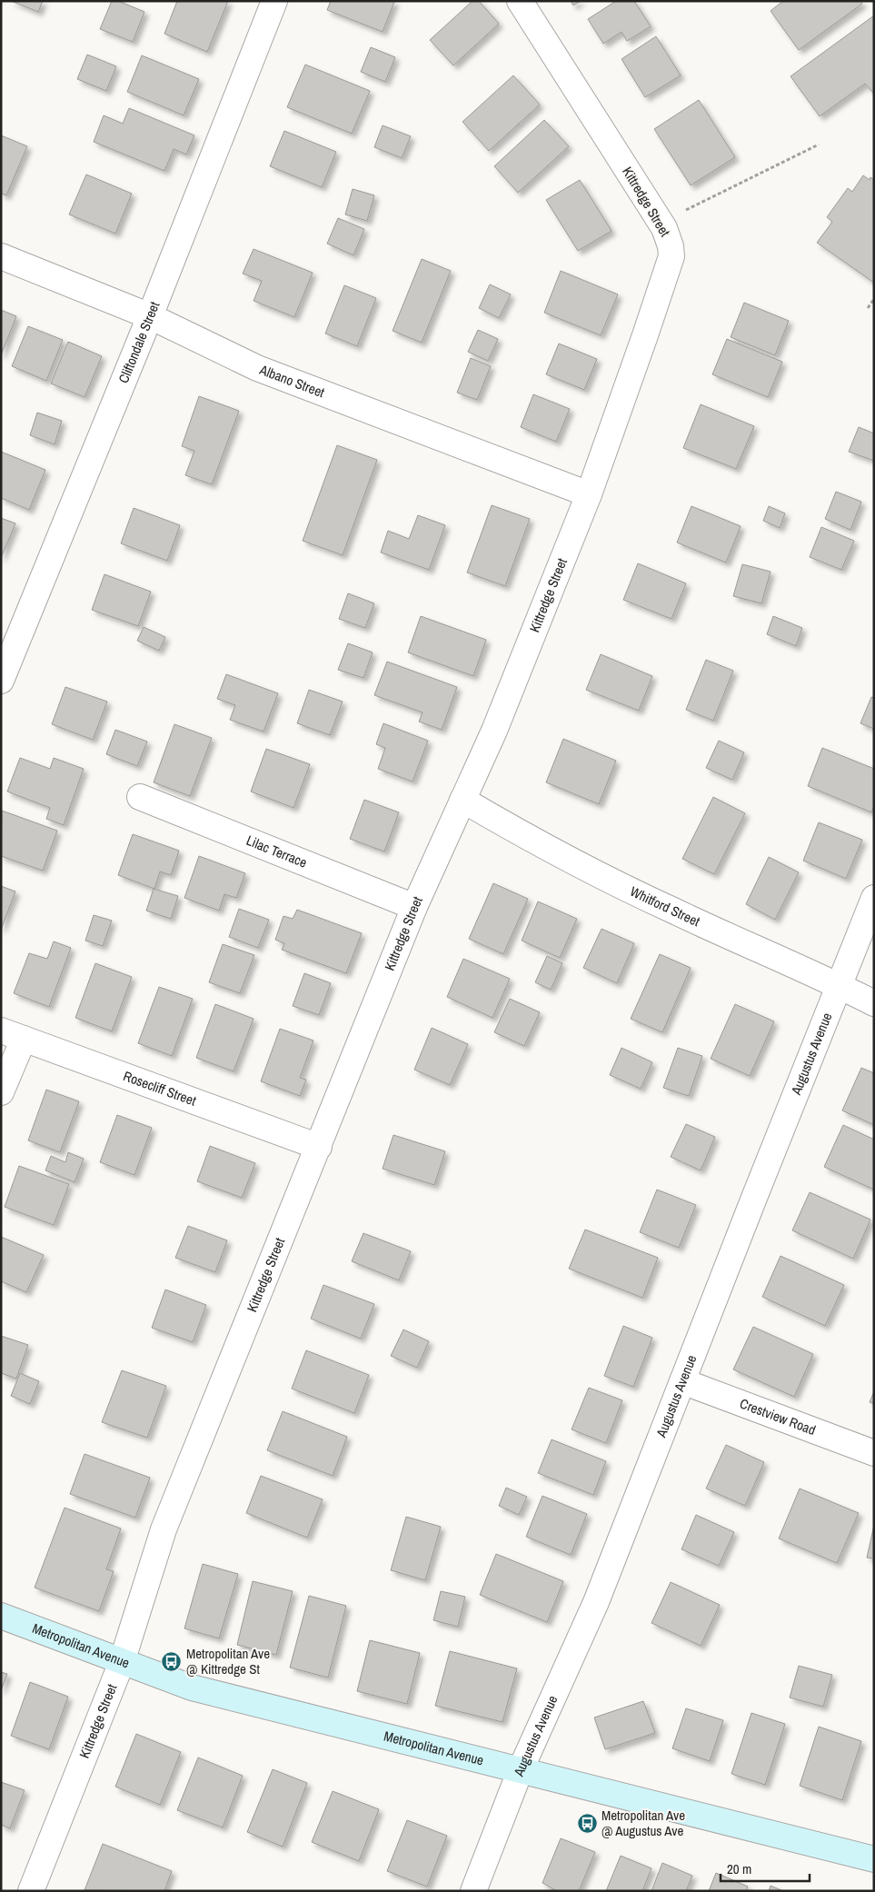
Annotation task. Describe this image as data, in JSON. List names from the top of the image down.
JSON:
{
  "streets": {
    "street": [
      "Kittredge Street",
      "Cliftondale Street",
      "Albano Street",
      "Lilac Terrace",
      "Whitford Street",
      "Augustus Avenue",
      "Rosecliff Street",
      "Crestview Road",
      "Metropolitan Avenue"
    ]
  },
  "crossings": [
    ["Kittredge Street", "Albano Street"],
    ["Kittredge Street", "Lilac Terrace"],
    ["Kittredge Street", "Whitford Street"],
    ["Kittredge Street", "Rosecliff Street"],
    ["Kittredge Street", "Metropolitan Avenue"],
    ["Cliftondale Street", "Albano Street"],
    ["Whitford Street", "Augustus Avenue"],
    ["Augustus Avenue", "Crestview Road"],
    ["Augustus Avenue", "Metropolitan Avenue"]
  ],
  "places": {
    "bus stop": ["Metropolitan Ave @ Kittredge St", "Metropolitan Ave @ Augustus Ave"]
  },
  "scale_bar": "20 m"
}
